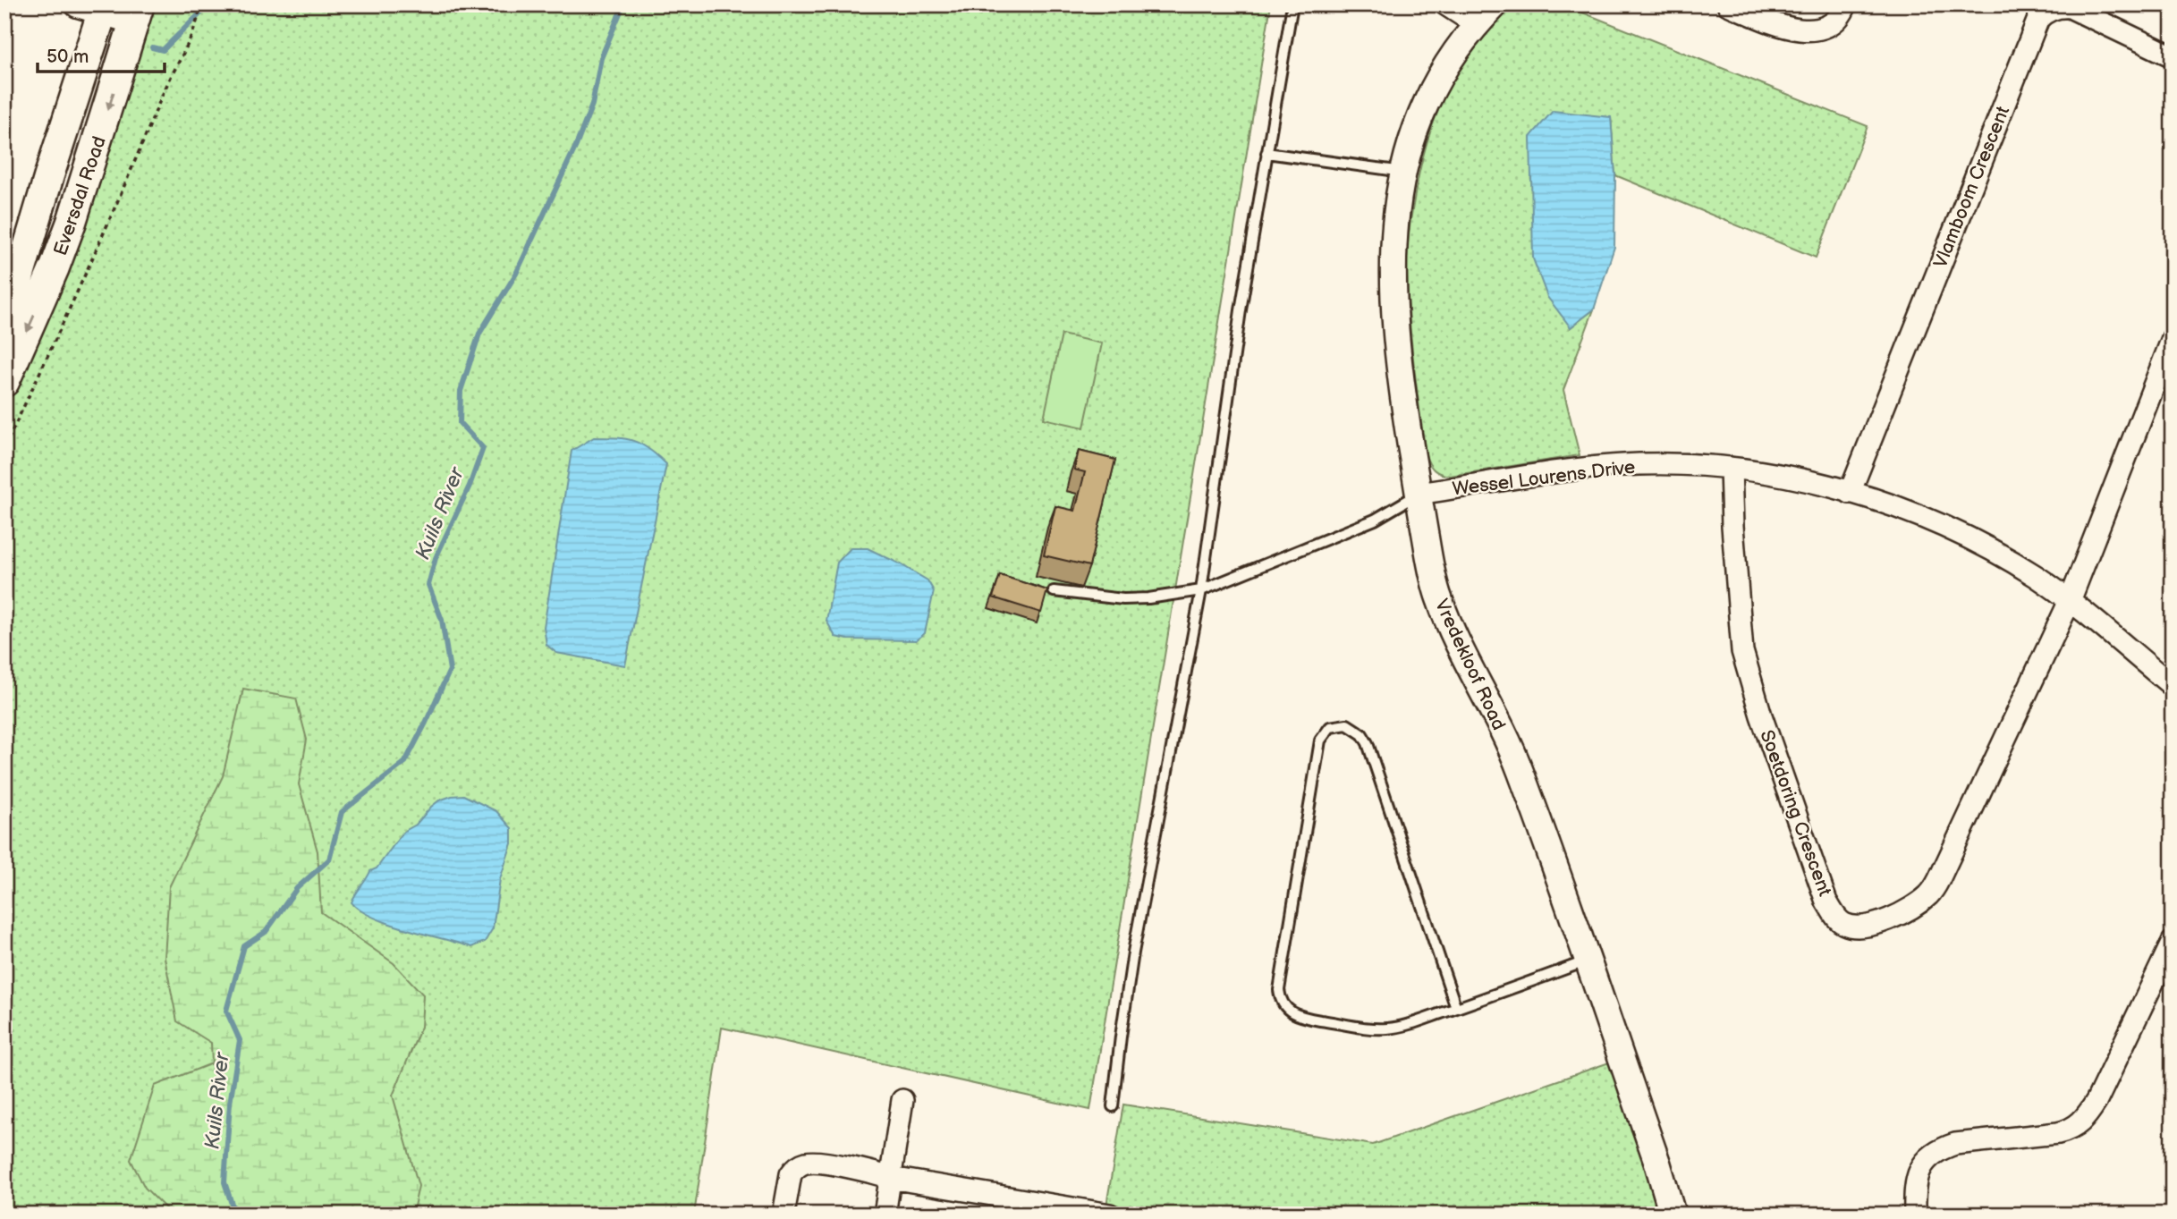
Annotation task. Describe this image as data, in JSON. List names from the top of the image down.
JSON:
{
  "streets": {
    "main road": ["Eversdal Road"],
    "street": [
      "Vlamboom Crescent",
      "Wessel Lourens Drive",
      "Vredekloof Road",
      "Soetdoring Crescent"
    ]
  },
  "crossings": [
    ["Vlamboom Crescent", "Wessel Lourens Drive"],
    ["Wessel Lourens Drive", "Vredekloof Road"],
    ["Wessel Lourens Drive", "Soetdoring Crescent"]
  ],
  "water": ["Kuils River"],
  "scale_bar": "50 m"
}
